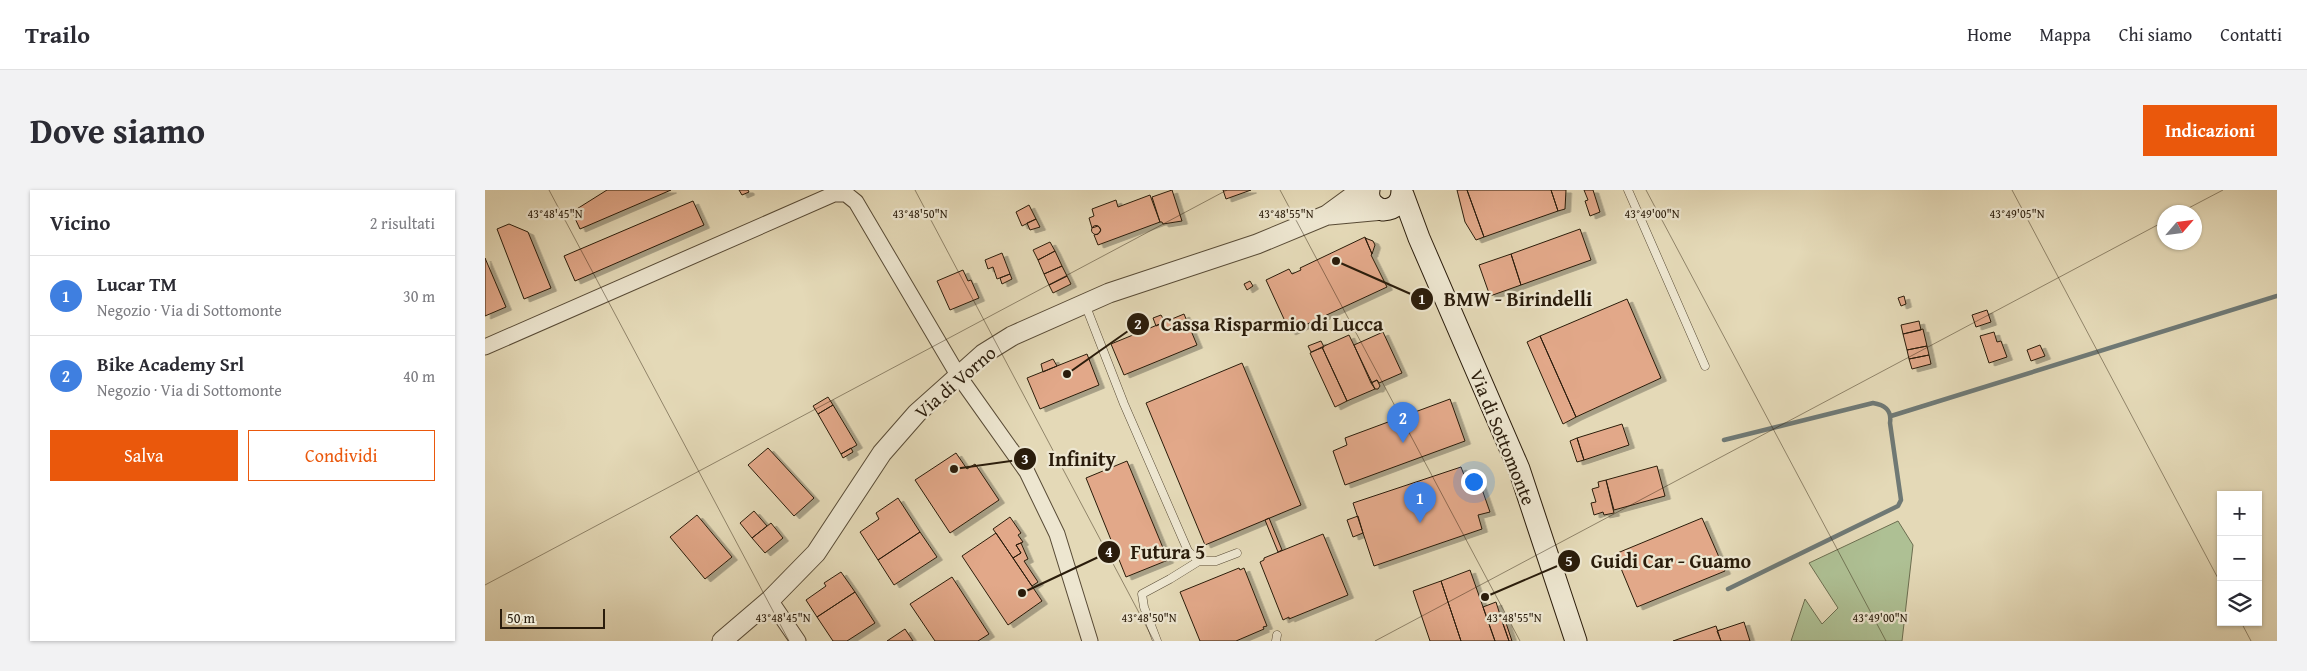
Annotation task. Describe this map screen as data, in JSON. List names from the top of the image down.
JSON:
{
  "streets": {
    "main road": ["Via di Sottomonte"],
    "street": ["Via di Vorno"]
  },
  "crossings": [
    ["Via di Vorno", "Via di Sottomonte"]
  ],
  "places": [
    "BMW - Birindelli",
    "Cassa Risparmio di Lucca",
    "Infinity",
    "Futura 5",
    "Guidi Car - Guamo"
  ],
  "scale_bar": "50 m",
  "north": "top right",
  "page": {
    "header": "Trailo",
    "nav": [
      "Home",
      "Mappa",
      "Chi siamo",
      "Contatti"
    ],
    "title": "Dove siamo",
    "buttons": [
      "Indicazioni",
      ["Salva", "Condividi"]
    ],
    "heading": ["Vicino", "2 risultati"],
    "list": [
      {
        "mark": "1",
        "name": "Lucar TM",
        "note": "Negozio · Via di Sottomonte",
        "value": "30 m"
      },
      {
        "mark": "2",
        "name": "Bike Academy Srl",
        "note": "Negozio · Via di Sottomonte",
        "value": "40 m"
      }
    ],
    "pins": ["2", "1"],
    "map_buttons": ["+", "−"],
    "scale": "50 m"
  },
  "coordinates": [
    "43°48'45\"N",
    "43°48'50\"N",
    "43°48'55\"N",
    "43°49'00\"N",
    "43°49'05\"N"
  ]
}
